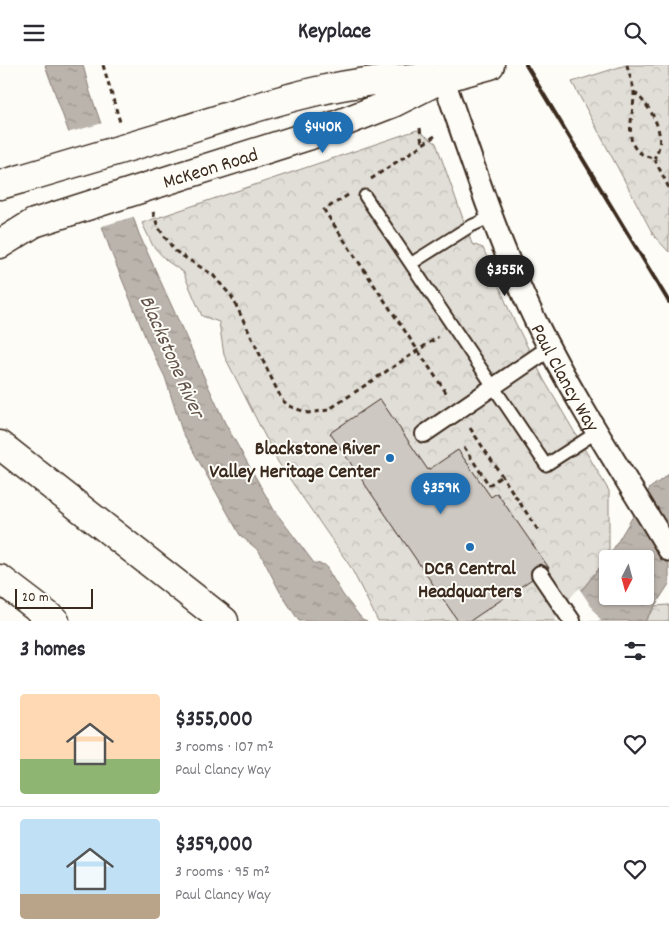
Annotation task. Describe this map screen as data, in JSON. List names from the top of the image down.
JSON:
{
  "streets": {
    "main road": ["McKeon Road"],
    "street": ["Paul Clancy Way"]
  },
  "crossings": [
    ["McKeon Road", "Paul Clancy Way"]
  ],
  "water": ["Blackstone River"],
  "places": ["Blackstone River Valley Heritage Center", "DCR Central Headquarters"],
  "scale_bar": "20 m",
  "north": "bottom",
  "page": {
    "header": "Keyplace",
    "price": ["$440K", "$355K", "$359K"],
    "scale": "20 m",
    "heading": "3 homes",
    "list": [
      {
        "name": "$355,000",
        "note": "3 rooms · 107 m² · Paul Clancy Way"
      },
      {
        "name": "$359,000",
        "note": "3 rooms · 95 m² · Paul Clancy Way"
      }
    ]
  }
}
